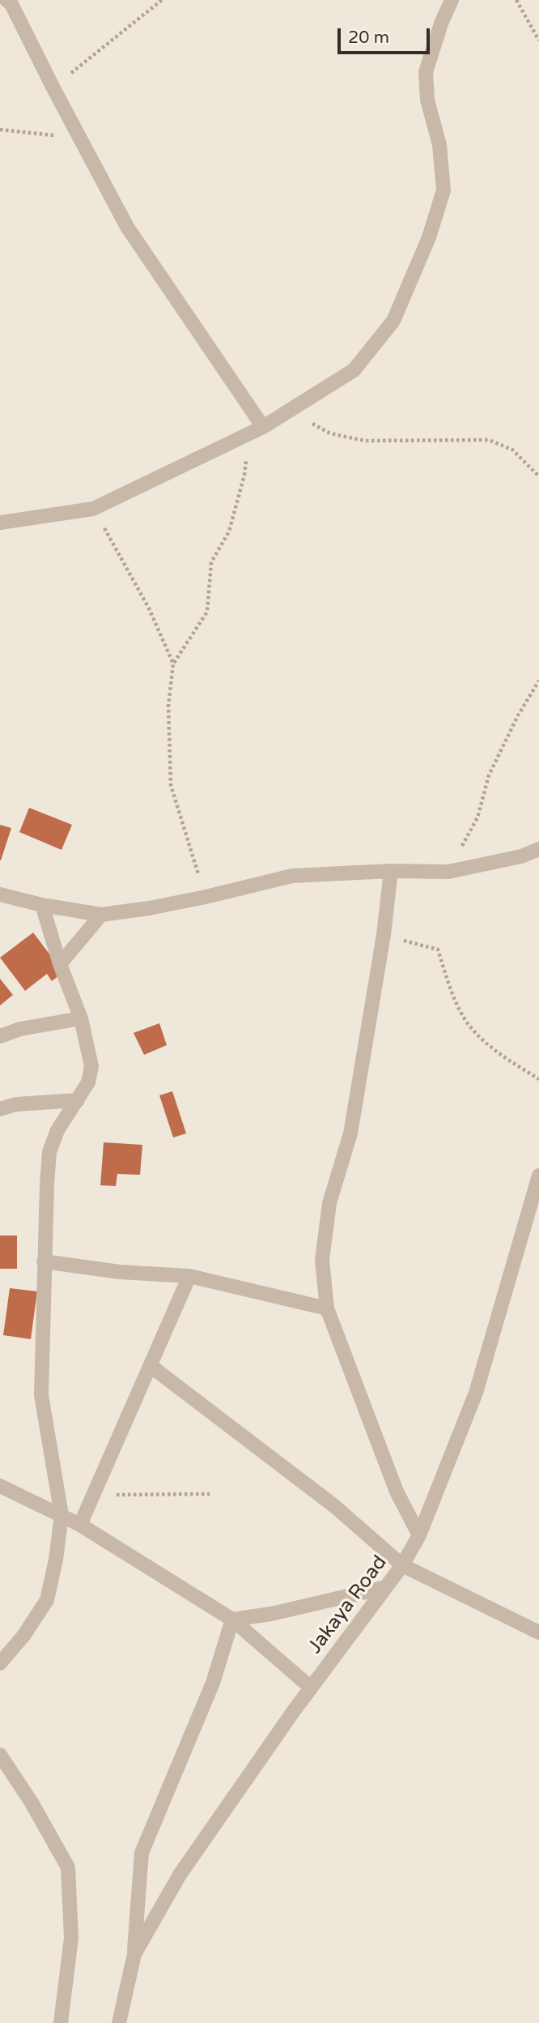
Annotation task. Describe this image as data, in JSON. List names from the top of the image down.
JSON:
{
  "streets": {
    "street": ["Jakaya Road"]
  },
  "scale_bar": "20 m"
}
